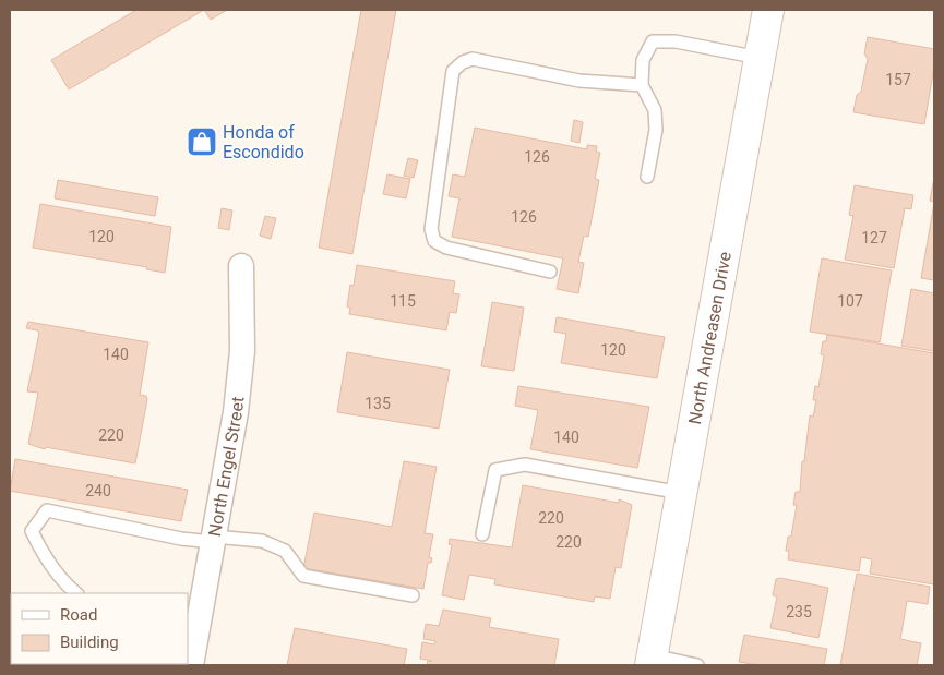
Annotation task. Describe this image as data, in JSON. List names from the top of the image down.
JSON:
{
  "streets": {
    "street": ["North Andreasen Drive", "North Engel Street"]
  },
  "places": {
    "shop": ["Honda of Escondido"]
  },
  "house_numbers": [
    "157",
    "126",
    "126",
    "120",
    "127",
    "115",
    "107",
    "120",
    "140",
    "135",
    "220",
    "140",
    "240",
    "220",
    "220",
    "235"
  ],
  "legend": ["Road", "Building"]
}
